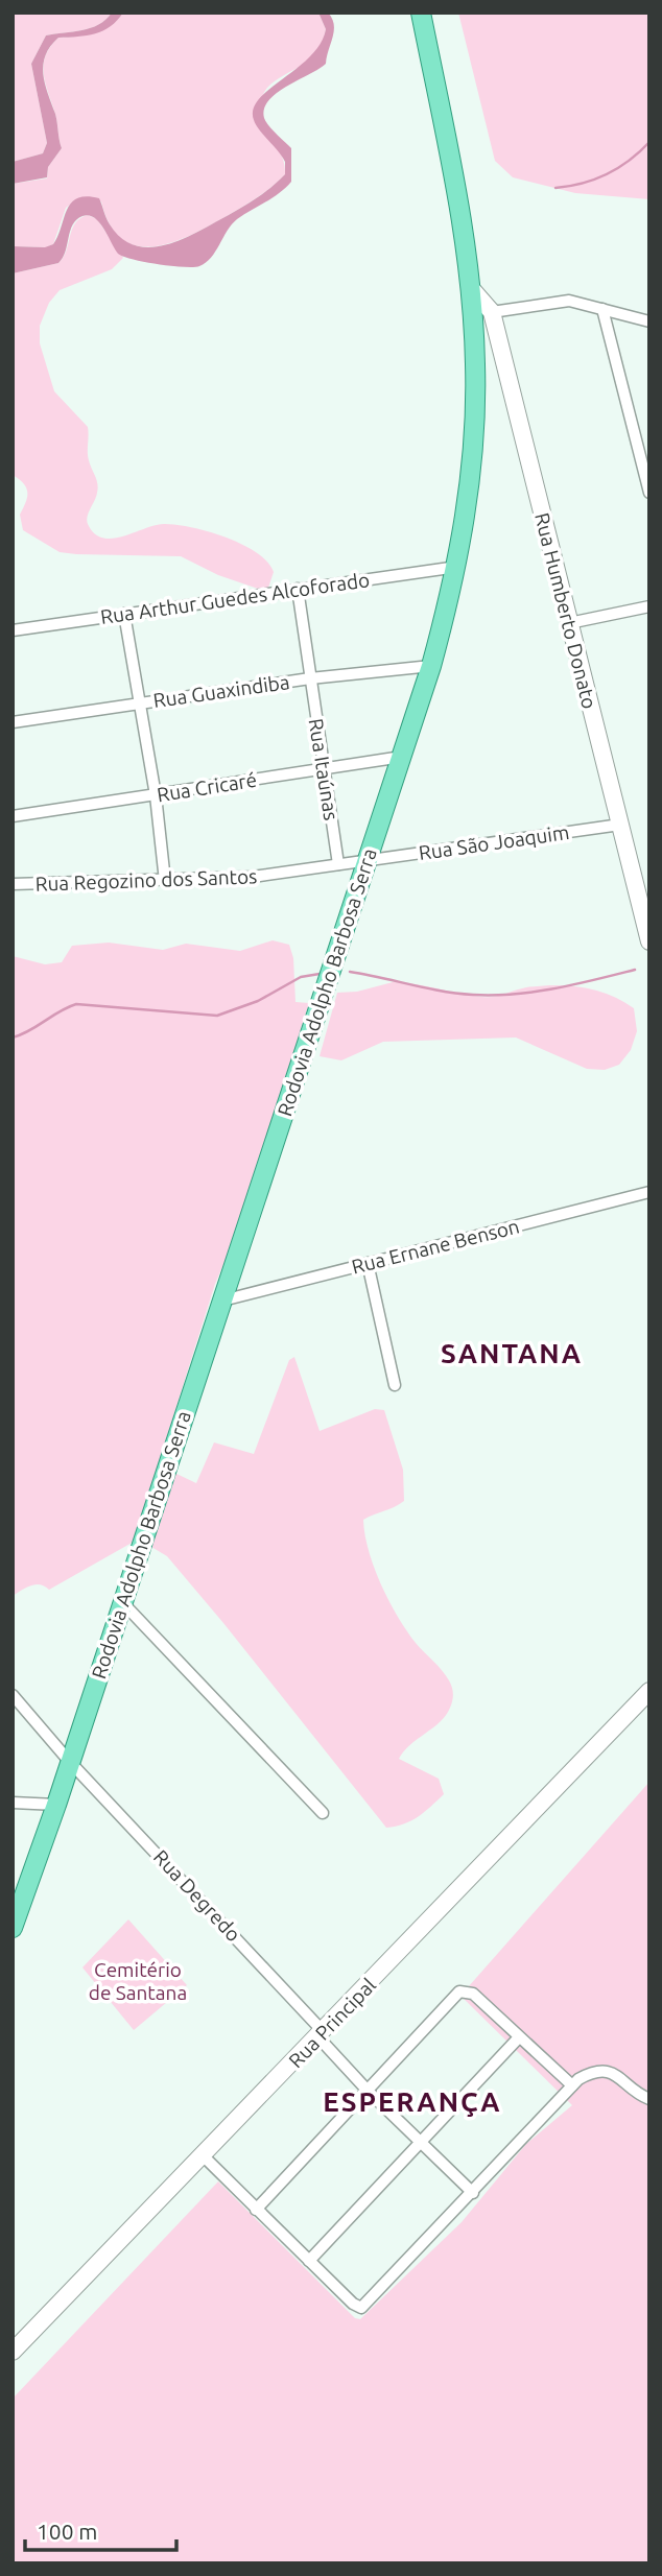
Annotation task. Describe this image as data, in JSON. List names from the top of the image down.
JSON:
{
  "streets": {
    "main road": ["Rua Humberto Donato", "Rodovia Adolpho Barbosa Serra", "Rua Principal"],
    "street": [
      "Rua Arthur Guedes Alcoforado",
      "Rua Guaxindiba",
      "Rua Itaúnas",
      "Rua Cricaré",
      "Rua São Joaquim",
      "Rua Regozino dos Santos",
      "Rua Ernane Benson",
      "Rua Degredo"
    ]
  },
  "crossings": [
    ["Rua Arthur Guedes Alcoforado", "Rua Itaúnas"],
    ["Rua Arthur Guedes Alcoforado", "Rodovia Adolpho Barbosa Serra"],
    ["Rua Humberto Donato", "Rua São Joaquim"],
    ["Rua Humberto Donato", "Rodovia Adolpho Barbosa Serra"],
    ["Rua Guaxindiba", "Rua Itaúnas"],
    ["Rua Guaxindiba", "Rodovia Adolpho Barbosa Serra"],
    ["Rua Itaúnas", "Rua Cricaré"],
    ["Rua Itaúnas", "Rua Regozino dos Santos"],
    ["Rua Cricaré", "Rodovia Adolpho Barbosa Serra"],
    ["Rua São Joaquim", "Rua Regozino dos Santos"],
    ["Rua São Joaquim", "Rodovia Adolpho Barbosa Serra"],
    ["Rua Regozino dos Santos", "Rodovia Adolpho Barbosa Serra"],
    ["Rodovia Adolpho Barbosa Serra", "Rua Ernane Benson"],
    ["Rodovia Adolpho Barbosa Serra", "Rua Degredo"],
    ["Rua Degredo", "Rua Principal"]
  ],
  "districts": ["SANTANA", "ESPERANÇA"],
  "parks": ["Cemitério de Santana"],
  "scale_bar": "100 m"
}
